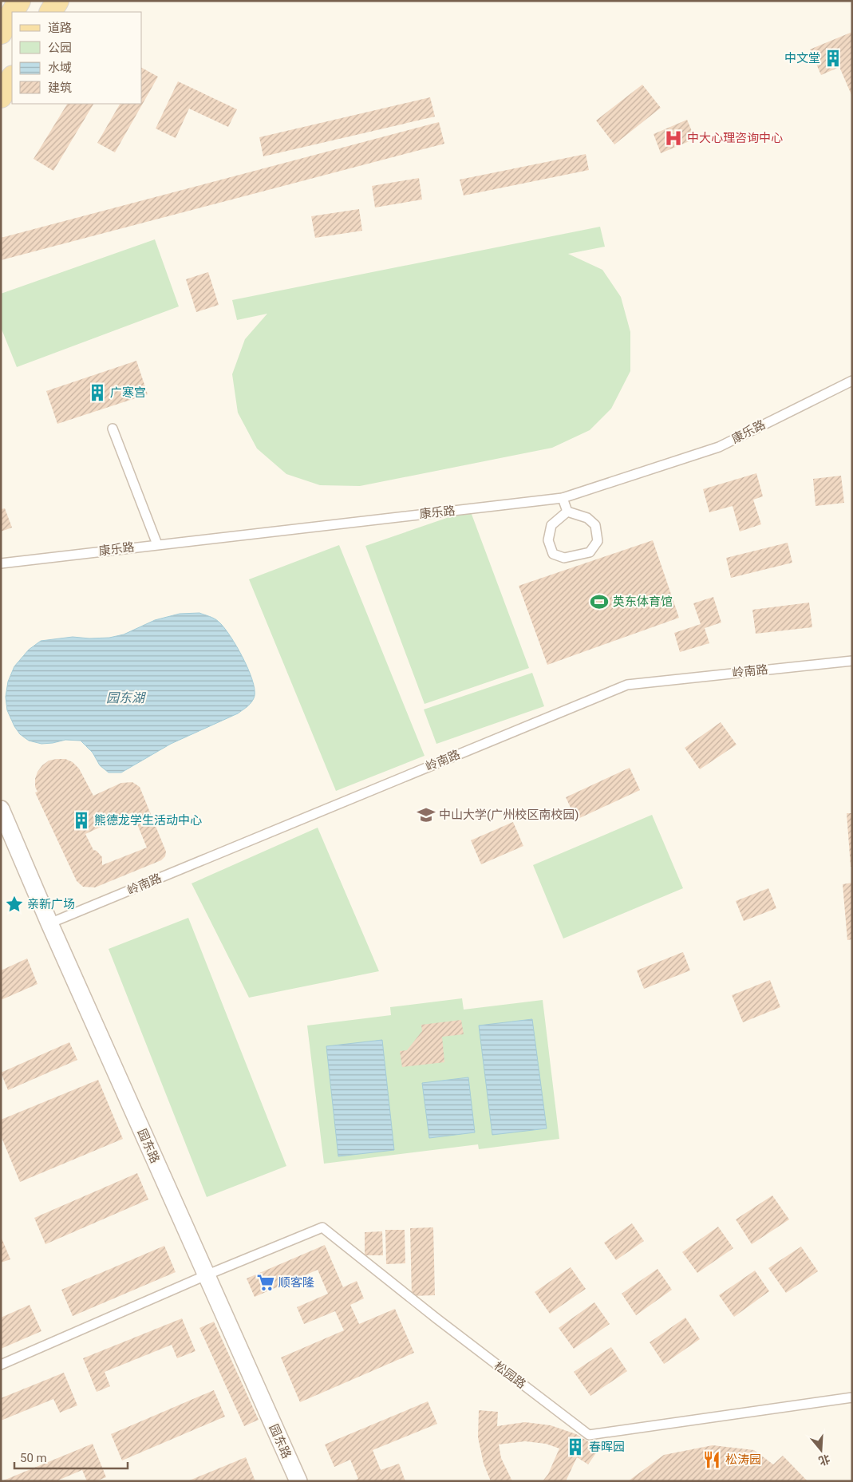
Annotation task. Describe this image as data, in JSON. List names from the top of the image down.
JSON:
{
  "streets": {
    "street": ["园东路"],
    "lane": ["康乐路", "岭南路", "松园路"]
  },
  "crossings": [
    ["岭南路", "园东路"],
    ["园东路", "松园路"]
  ],
  "water": ["园东湖"],
  "places": {
    "building": [
      "中文堂",
      "广寒宫",
      "熊德龙学生活动中心",
      "春晖园"
    ],
    "hospital": ["中大心理咨询中心"],
    "sports": ["英东体育馆"],
    "school or university": ["中山大学(广州校区南校园)"],
    "place": ["亲新广场"],
    "supermarket": ["顺客隆"],
    "restaurant": ["松涛园"]
  },
  "legend": [
    "道路",
    "公园",
    "水域",
    "建筑"
  ],
  "scale_bar": "50 m",
  "north": "bottom"
}
